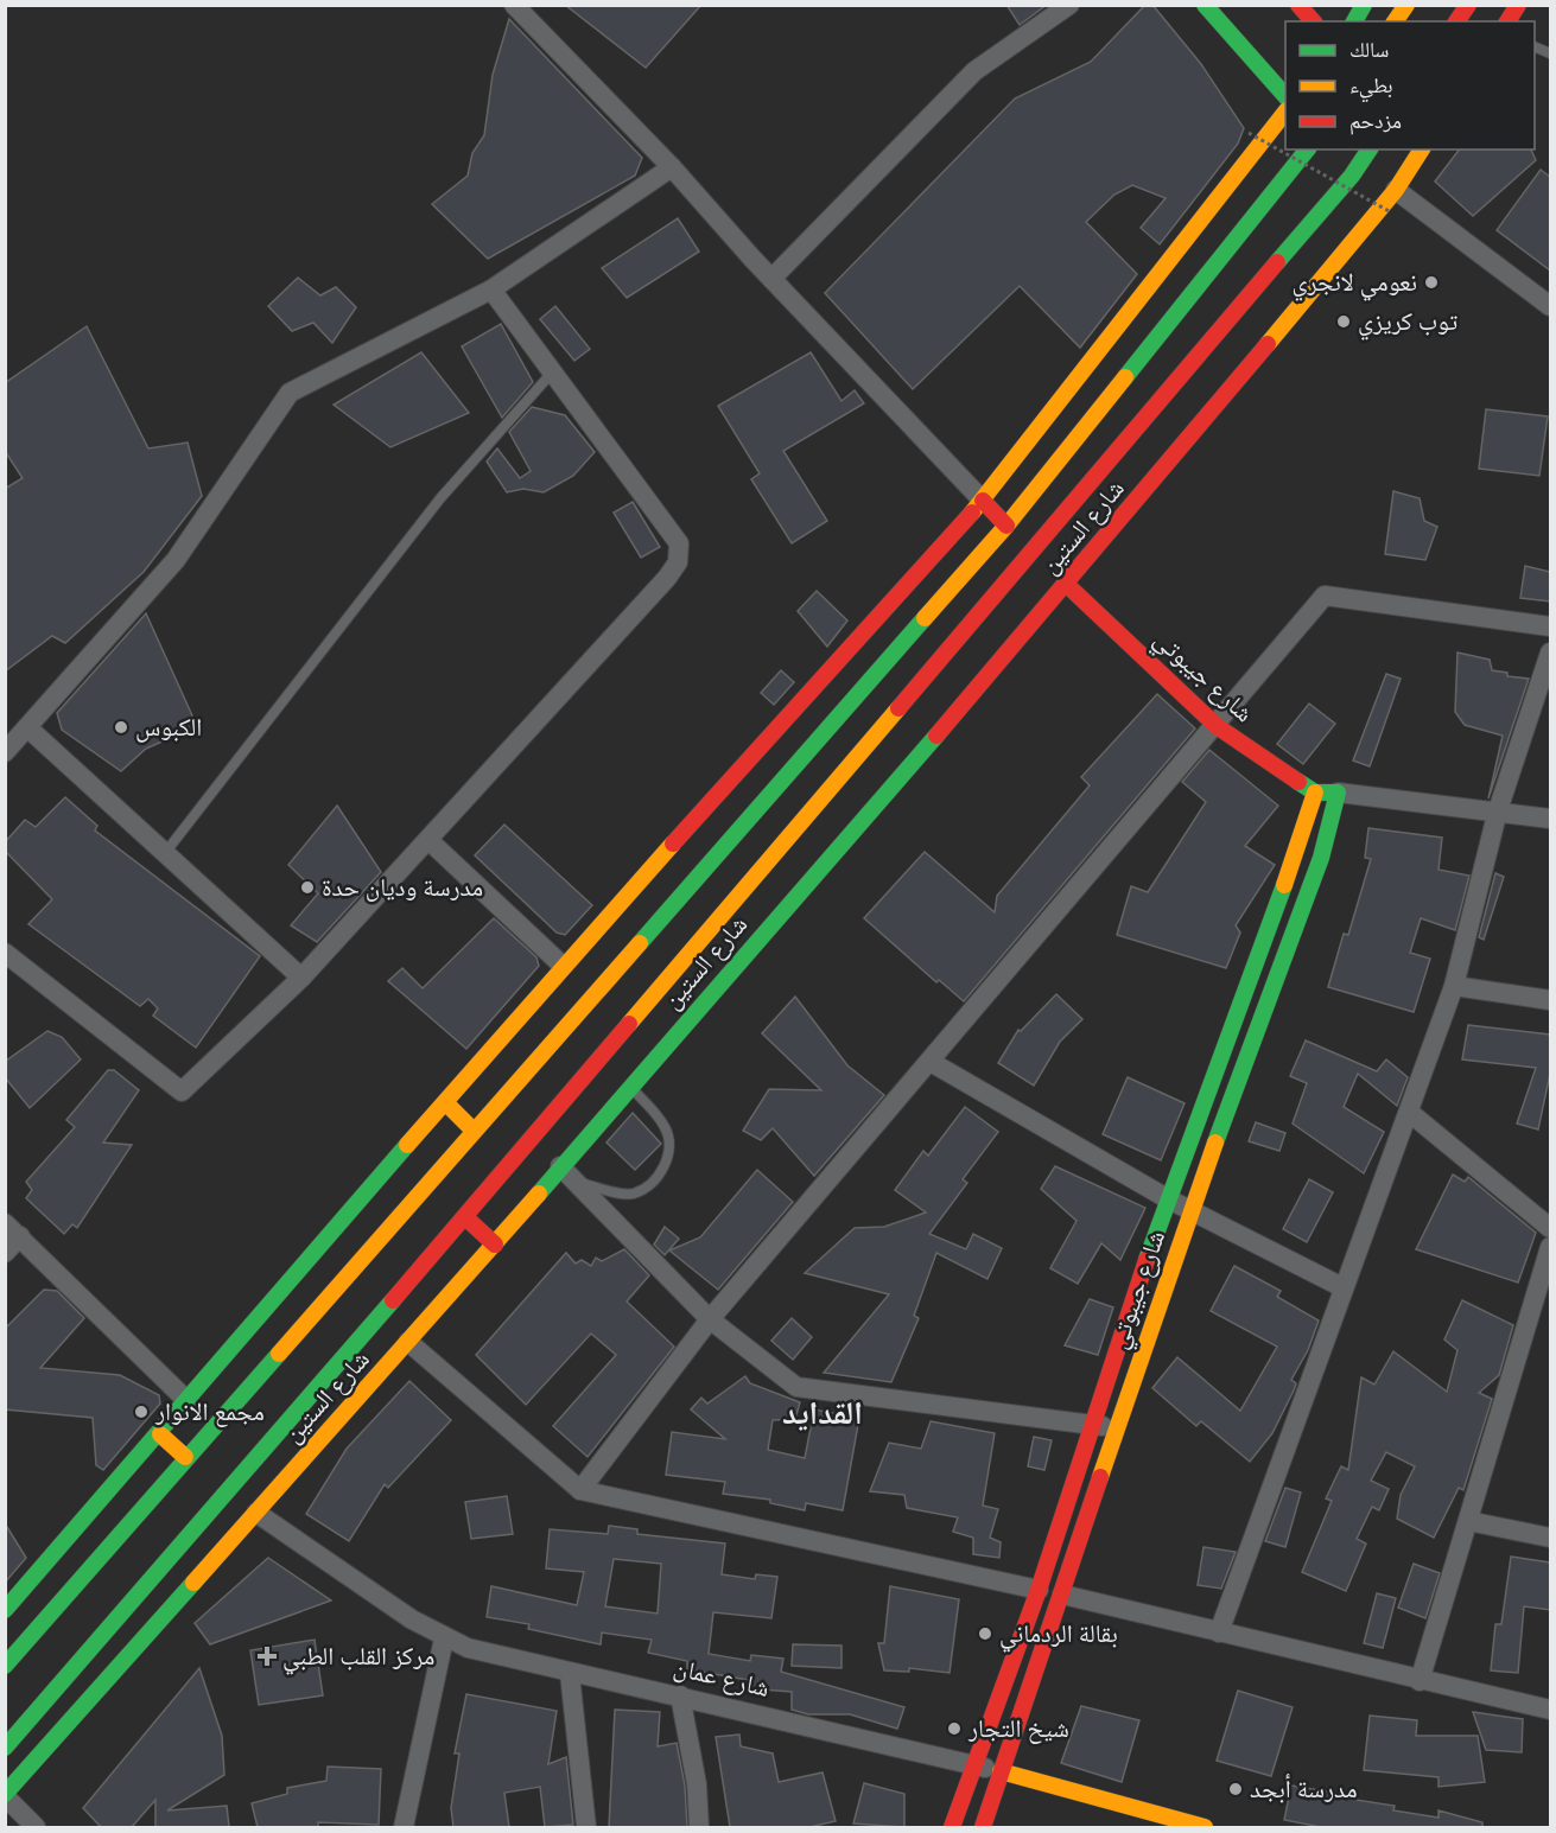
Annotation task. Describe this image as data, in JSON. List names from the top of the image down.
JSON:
{
  "streets": {
    "main road": ["شارع الستين", "شارع جيبوتي", "شارع عمان"]
  },
  "crossings": [
    ["شارع الستين", "شارع جيبوتي"],
    ["شارع الستين", "شارع عمان"],
    ["شارع جيبوتي", "شارع عمان"]
  ],
  "districts": ["القدايد"],
  "places": {
    "other": [
      "نعومي لانجري",
      "توب كريزي",
      "الكبوس",
      "مدرسة وديان حدة",
      "مجمع الانوار",
      "بقالة الردماني",
      "شيخ التجار",
      "مدرسة أبجد"
    ],
    "health": ["مركز القلب الطبي"]
  },
  "legend": ["سالك", "بطيء", "مزدحم"]
}
